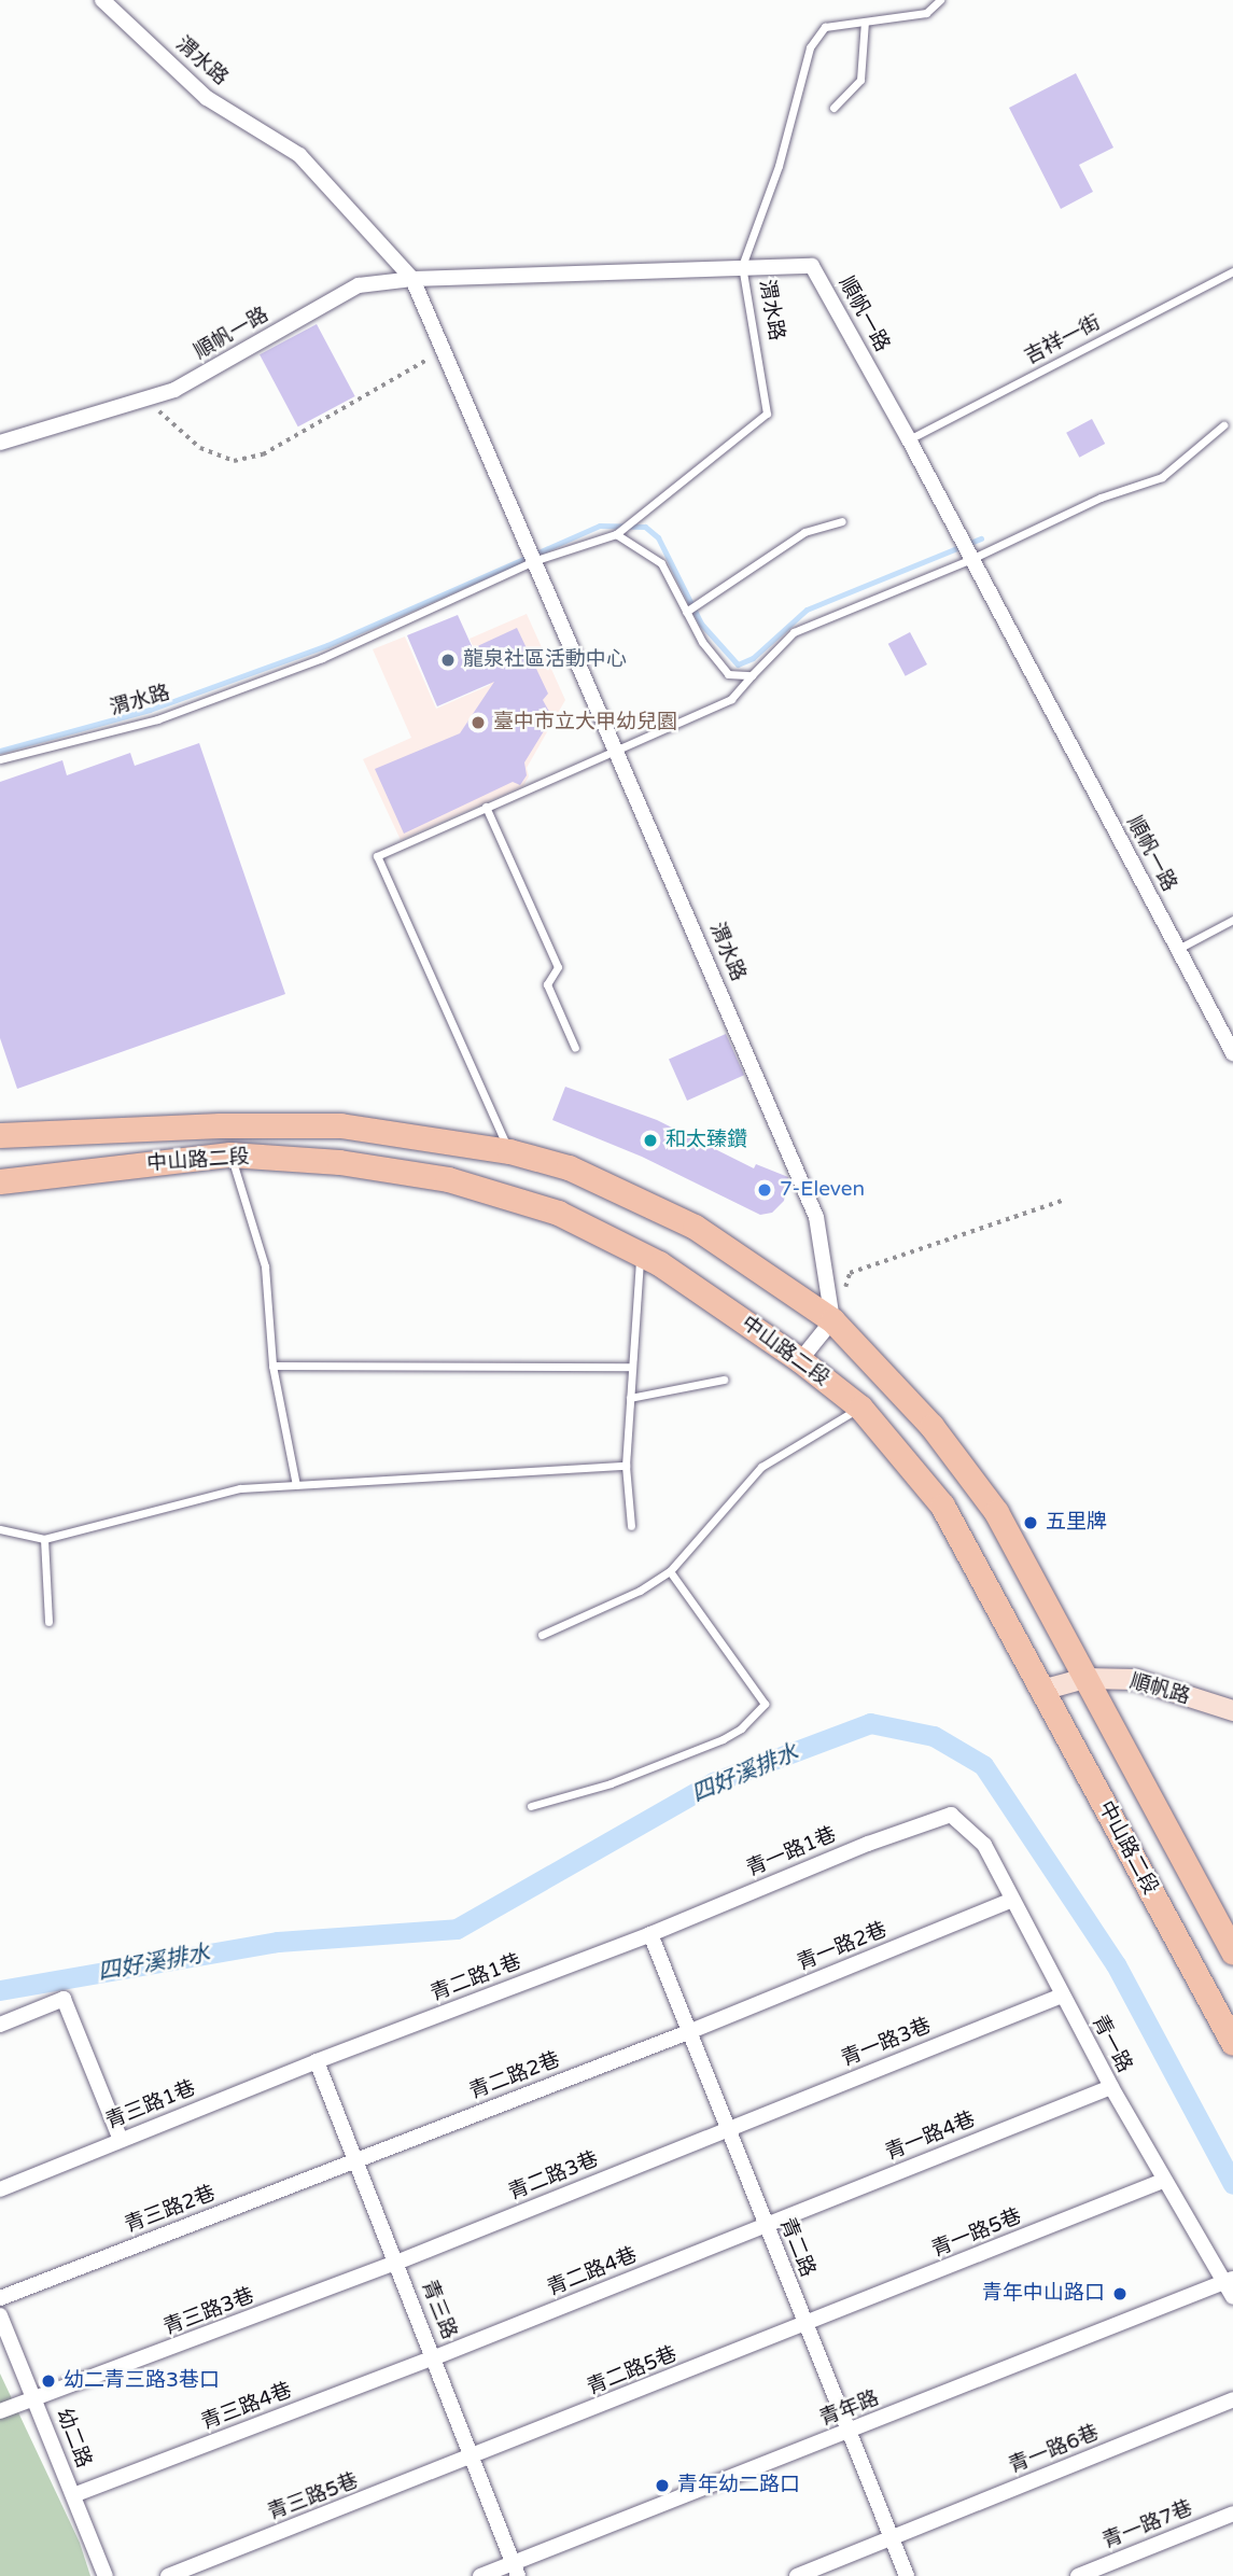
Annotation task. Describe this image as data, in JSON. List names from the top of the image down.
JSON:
{
  "streets": {
    "main road": ["中山路二段"],
    "street": [
      "渭水路",
      "順帆一路",
      "順帆路",
      "青一路1巷",
      "青一路2巷",
      "青二路1巷",
      "青一路3巷",
      "青一路",
      "青二路2巷",
      "青三路1巷",
      "青一路4巷",
      "青二路3巷",
      "青三路2巷",
      "青一路5巷",
      "青二路",
      "青二路4巷",
      "青三路",
      "青三路3巷",
      "青二路5巷",
      "青三路4巷",
      "青年路",
      "幼二路",
      "青一路6巷",
      "青三路5巷",
      "青一路7巷"
    ],
    "lane": ["吉祥一街"]
  },
  "crossings": [
    ["渭水路", "順帆一路"],
    ["渭水路", "中山路二段"],
    ["順帆一路", "吉祥一街"],
    ["中山路二段", "順帆路"],
    ["青一路1巷", "青二路1巷"],
    ["青一路1巷", "青一路"],
    ["青一路1巷", "青二路"],
    ["青一路2巷", "青一路"],
    ["青一路2巷", "青二路2巷"],
    ["青一路2巷", "青二路"],
    ["青二路1巷", "青三路1巷"],
    ["青二路1巷", "青二路"],
    ["青二路1巷", "青三路"],
    ["青一路3巷", "青一路"],
    ["青一路3巷", "青二路3巷"],
    ["青一路3巷", "青二路"],
    ["青一路", "青一路4巷"],
    ["青一路", "青一路5巷"],
    ["青一路", "青年路"],
    ["青二路2巷", "青三路2巷"],
    ["青二路2巷", "青二路"],
    ["青二路2巷", "青三路"],
    ["青三路1巷", "青三路"],
    ["青一路4巷", "青二路"],
    ["青一路4巷", "青二路4巷"],
    ["青二路3巷", "青二路"],
    ["青二路3巷", "青三路"],
    ["青二路3巷", "青三路3巷"],
    ["青三路2巷", "青三路"],
    ["青一路5巷", "青二路"],
    ["青一路5巷", "青二路5巷"],
    ["青二路", "青二路4巷"],
    ["青二路", "青二路5巷"],
    ["青二路", "青年路"],
    ["青二路", "青一路6巷"],
    ["青二路4巷", "青三路"],
    ["青二路4巷", "青三路4巷"],
    ["青三路", "青三路3巷"],
    ["青三路", "青二路5巷"],
    ["青三路", "青三路4巷"],
    ["青三路", "青年路"],
    ["青三路", "青三路5巷"],
    ["青三路3巷", "幼二路"],
    ["青二路5巷", "青三路5巷"],
    ["青三路4巷", "幼二路"]
  ],
  "water": ["四好溪排水"],
  "places": [
    "龍泉社區活動中心",
    "臺中市立大甲幼兒園",
    "和太臻鑽",
    "7-Eleven",
    "五里牌",
    "青年中山路口",
    "幼二青三路3巷口",
    "青年幼二路口"
  ]
}
